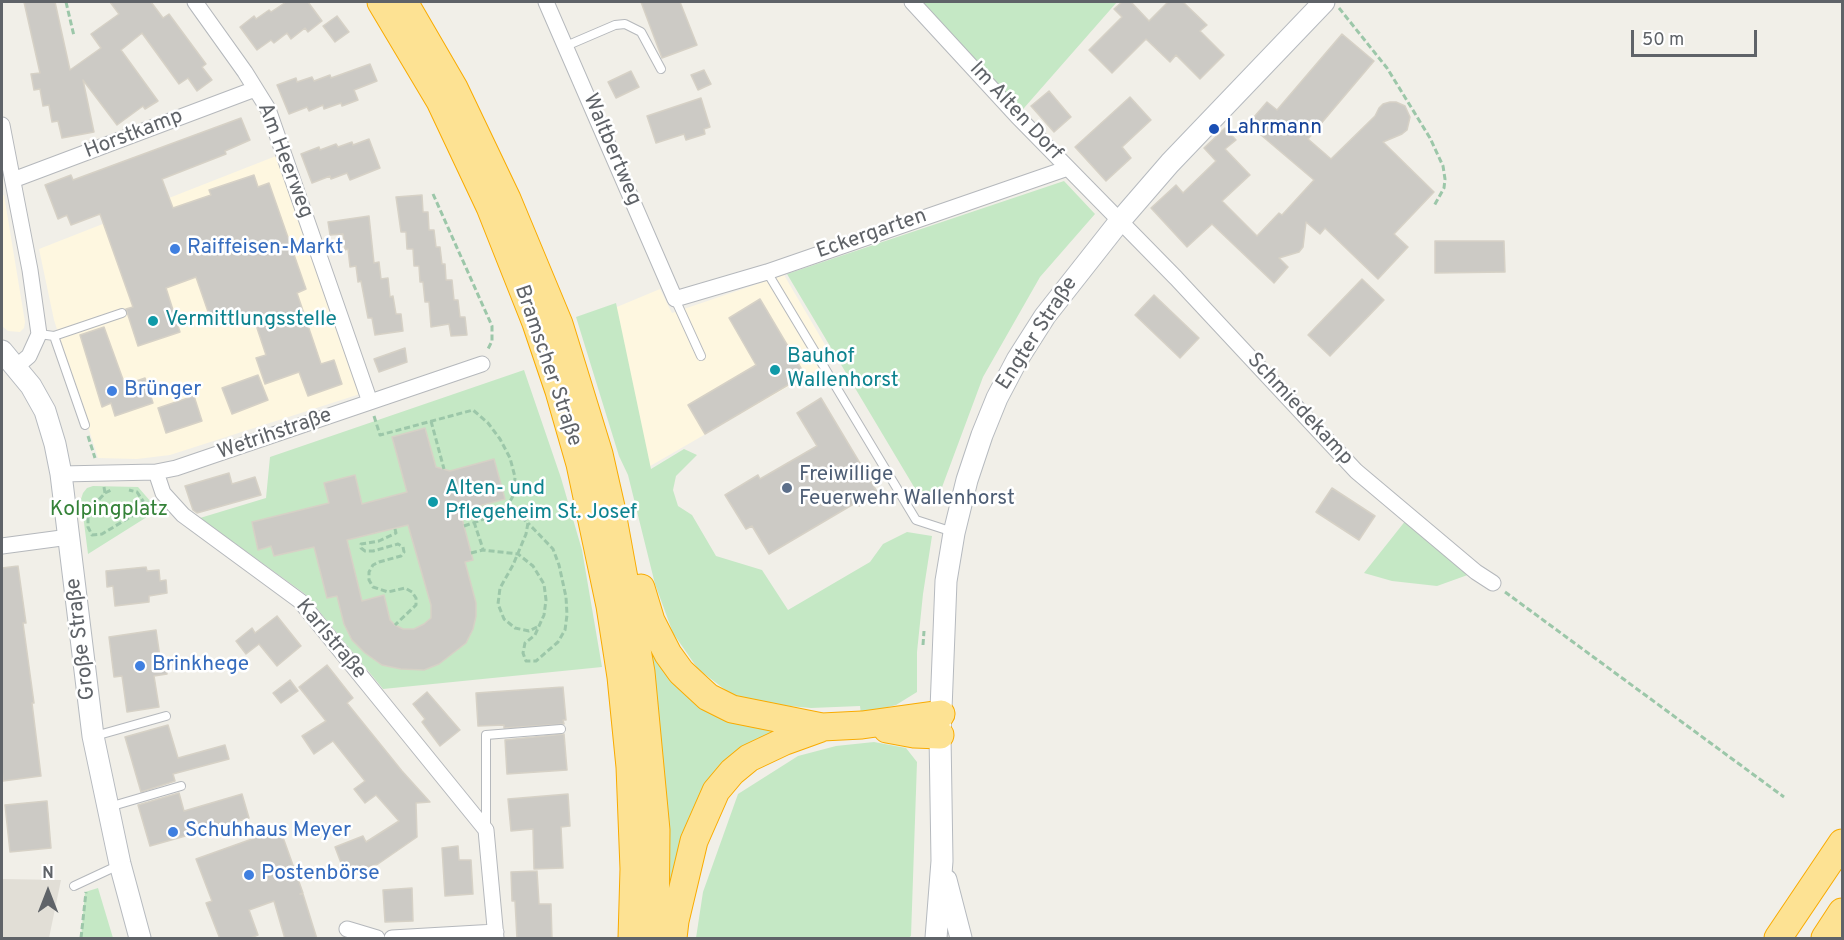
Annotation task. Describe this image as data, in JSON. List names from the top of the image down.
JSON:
{
  "streets": {
    "highway": ["Bramscher Straße"],
    "main road": ["Engter Straße", "Große Straße"],
    "street": [
      "Im Alten Dorf",
      "Horstkamp",
      "Waltbertweg",
      "Am Heerweg",
      "Eckergarten",
      "Schmiedekamp",
      "Wetrihstraße",
      "Karlstraße"
    ]
  },
  "crossings": [
    ["Im Alten Dorf", "Eckergarten"],
    ["Im Alten Dorf", "Engter Straße"],
    ["Im Alten Dorf", "Schmiedekamp"],
    ["Horstkamp", "Am Heerweg"],
    ["Waltbertweg", "Eckergarten"],
    ["Am Heerweg", "Wetrihstraße"],
    ["Engter Straße", "Schmiedekamp"],
    ["Wetrihstraße", "Große Straße"],
    ["Wetrihstraße", "Karlstraße"]
  ],
  "parks": ["Kolpingplatz"],
  "places": [
    "Lahrmann",
    "Raiffeisen-Markt",
    "Vermittlungsstelle",
    "Bauhof Wallenhorst",
    "Brünger",
    "Freiwillige Feuerwehr Wallenhorst",
    "Alten- und Pflegeheim St. Josef",
    "Brinkhege",
    "Schuhhaus Meyer",
    "Postenbörse"
  ],
  "scale_bar": "50 m",
  "north": "top"
}
